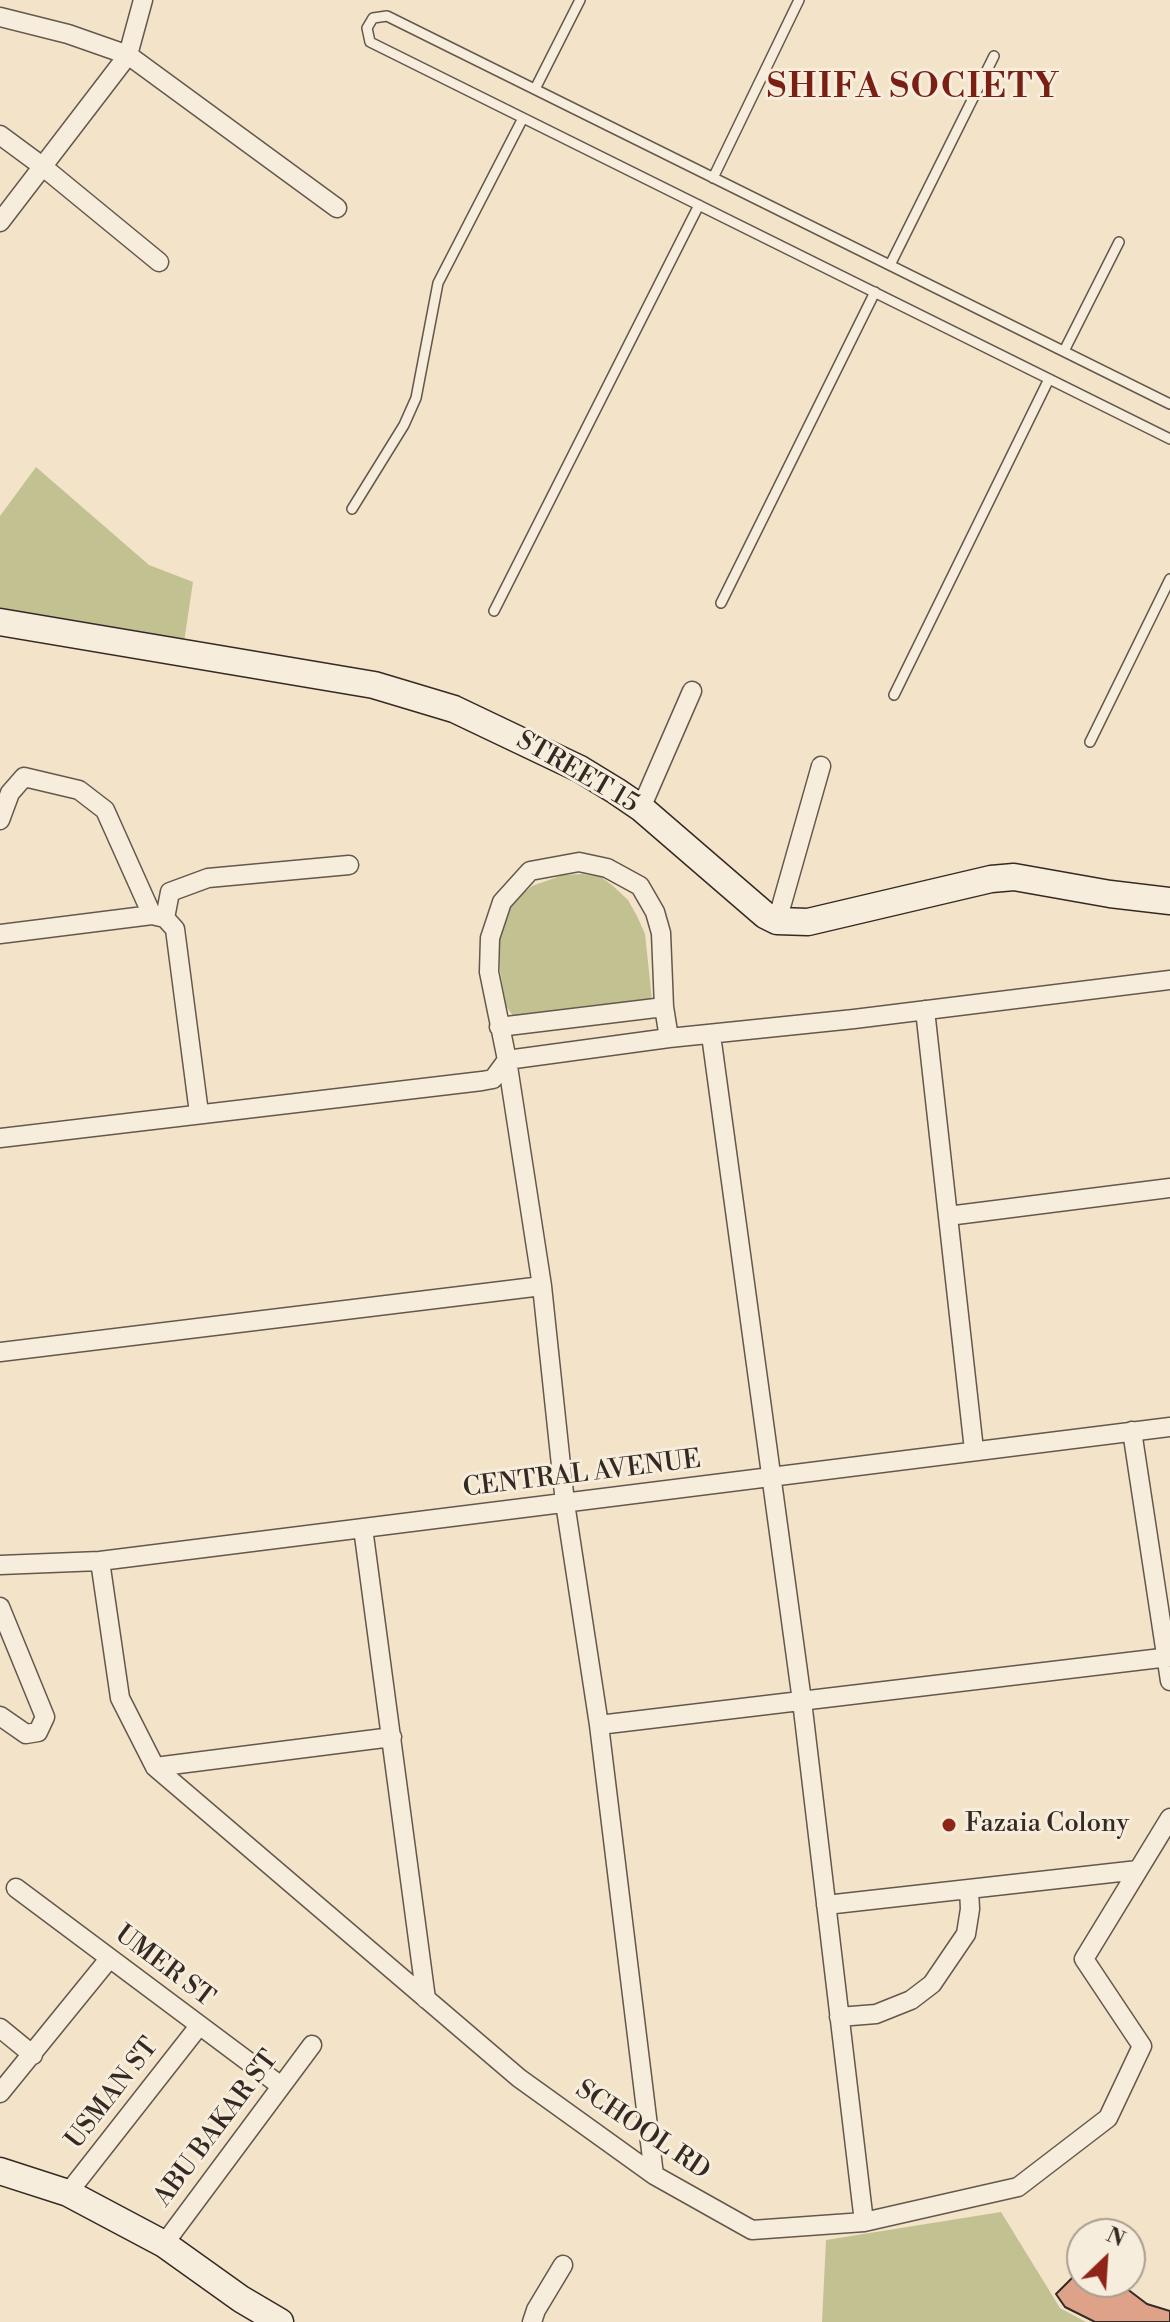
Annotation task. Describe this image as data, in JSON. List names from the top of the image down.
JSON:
{
  "streets": {
    "street": [
      "STREET 15",
      "CENTRAL AVENUE",
      "UMER ST",
      "USMAN ST",
      "ABU BAKAR ST",
      "SCHOOL RD"
    ]
  },
  "crossings": [
    ["UMER ST", "USMAN ST"],
    ["UMER ST", "ABU BAKAR ST"]
  ],
  "districts": ["SHIFA SOCIETY"],
  "places": ["Fazaia Colony"],
  "north": "top right"
}
